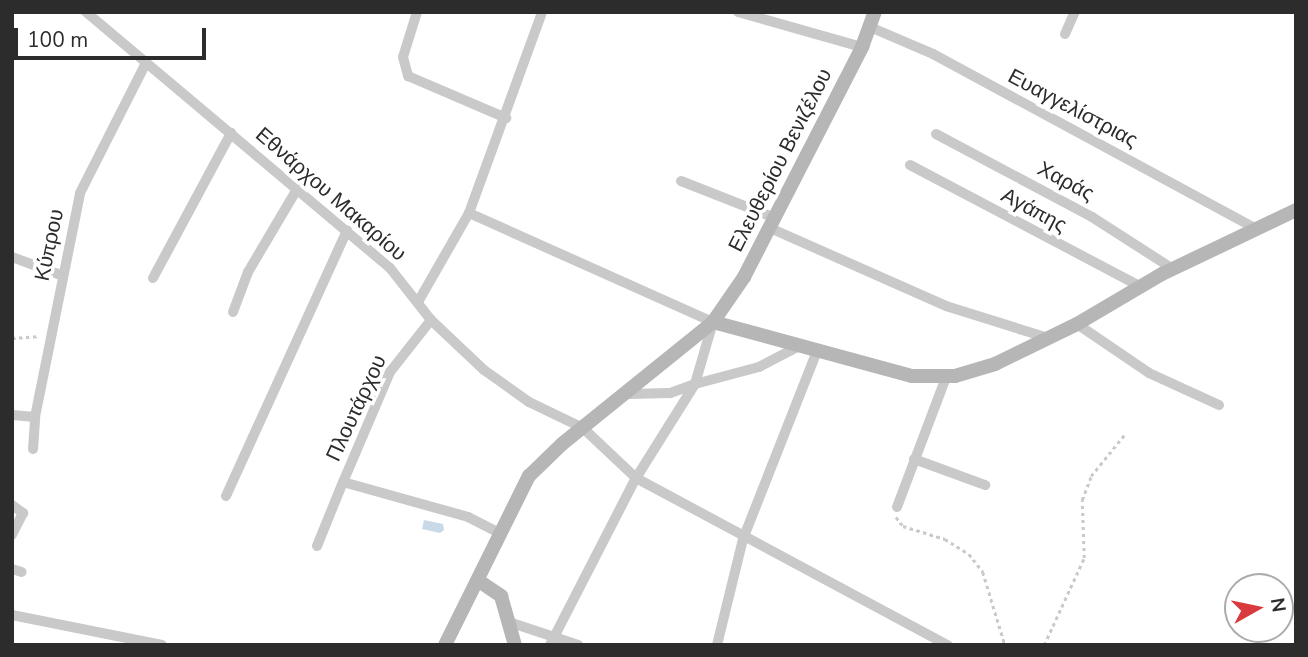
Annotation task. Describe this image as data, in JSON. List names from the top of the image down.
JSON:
{
  "streets": {
    "street": [
      "Ευαγγελίστριας",
      "Ελευθερίου Βενιζέλου",
      "Χαράς",
      "Εθνάρχου Μακαρίου",
      "Αγάπης",
      "Κύπρου",
      "Πλουτάρχου"
    ]
  },
  "crossings": [
    ["Ευαγγελίστριας", "Ελευθερίου Βενιζέλου"],
    ["Ελευθερίου Βενιζέλου", "Εθνάρχου Μακαρίου"],
    ["Ελευθερίου Βενιζέλου", "Πλουτάρχου"],
    ["Εθνάρχου Μακαρίου", "Κύπρου"],
    ["Εθνάρχου Μακαρίου", "Πλουτάρχου"]
  ],
  "scale_bar": "100 m",
  "north": "right"
}
